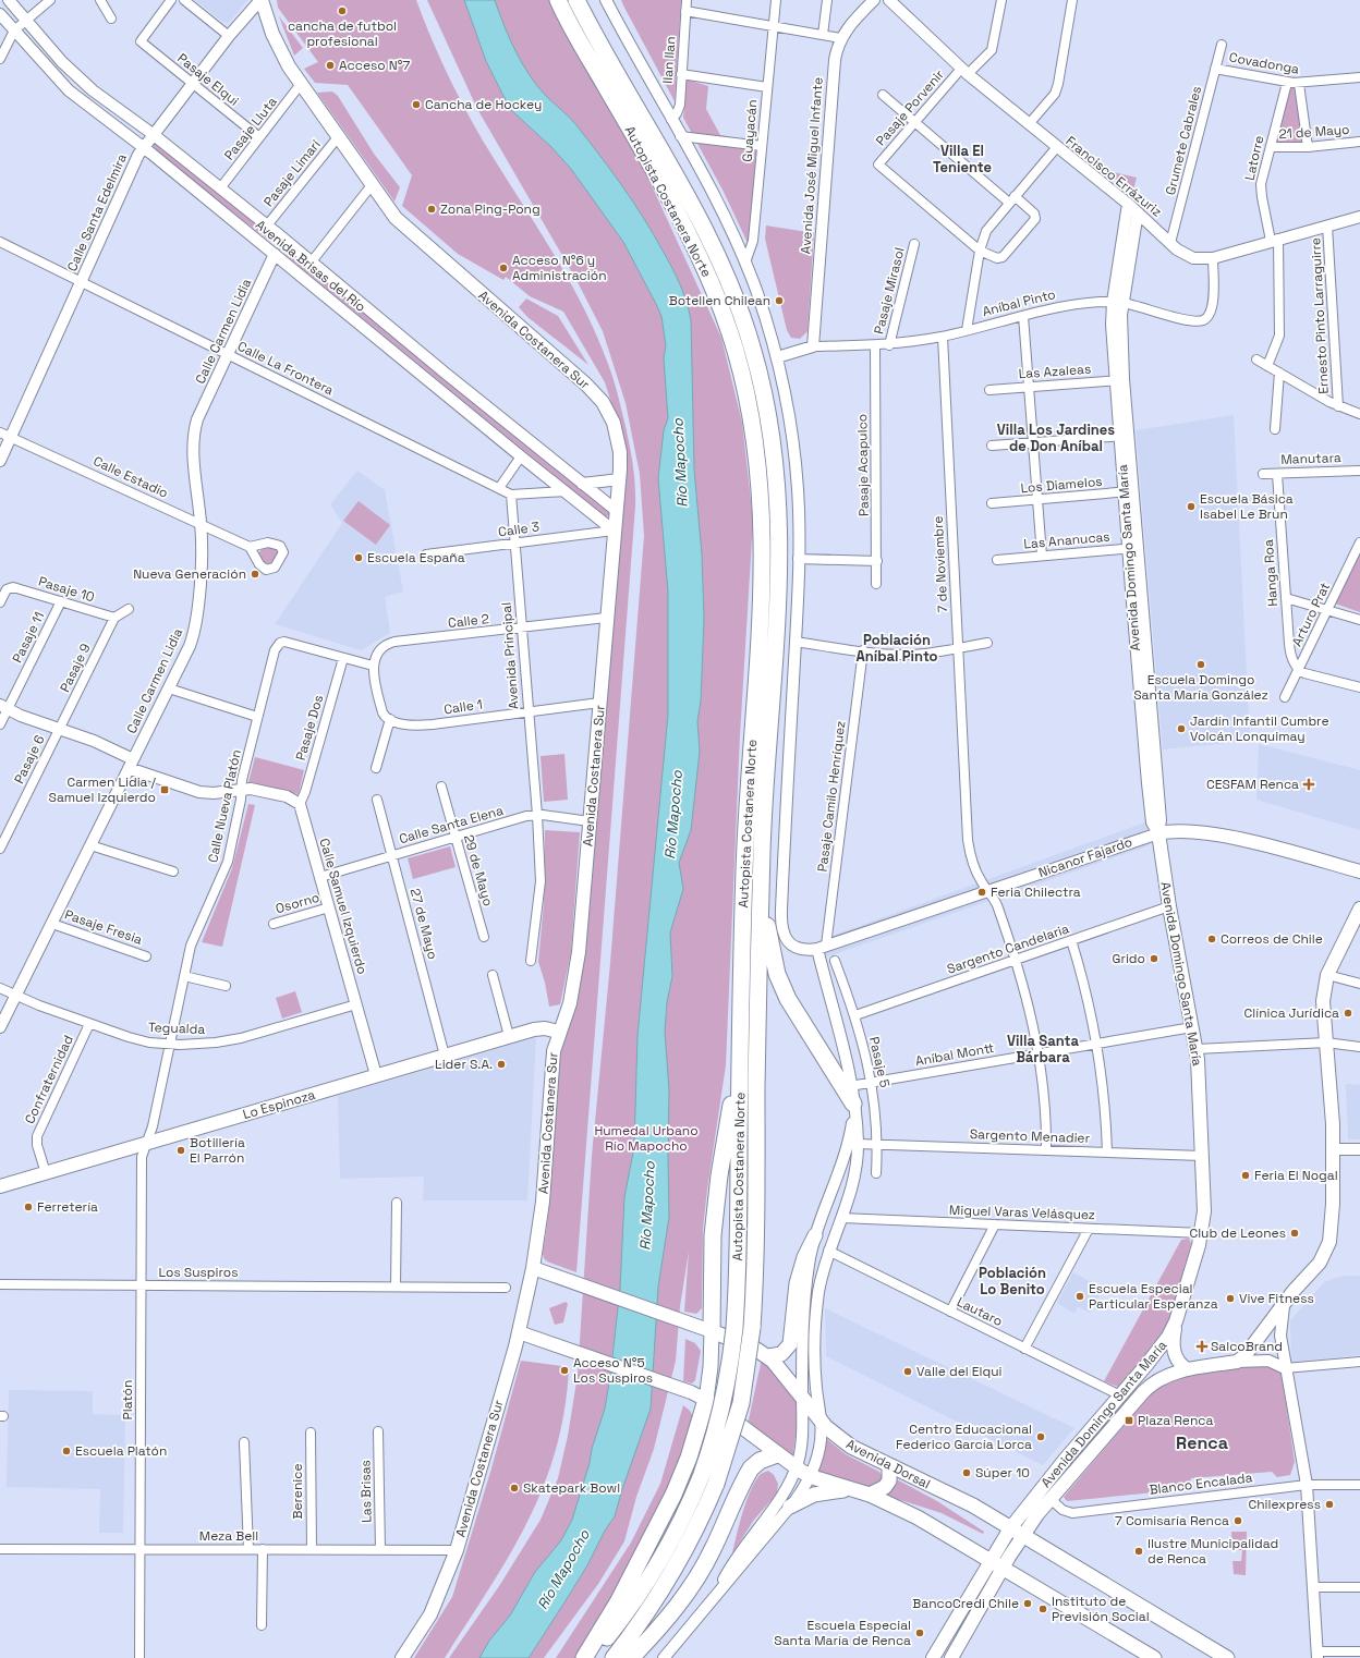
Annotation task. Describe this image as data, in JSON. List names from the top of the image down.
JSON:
{
  "streets": {
    "highway": ["Autopista Costanera Norte"],
    "main road": [
      "Avenida Costanera Sur",
      "Avenida Domingo Santa María",
      "Nicanor Fajardo",
      "Lo Espinoza",
      "Avenida Dorsal"
    ],
    "street": [
      "Ilan Ilan",
      "Covadonga",
      "Pasaje Elqui",
      "Pasaje Porvenir",
      "Pasaje Lluta",
      "Guayacán",
      "21 de Mayo",
      "Grumete Cabrales",
      "Latorre",
      "Avenida José Miguel Infante",
      "Pasaje Limarí",
      "Francisco Errázuriz",
      "Calle Santa Edelmira",
      "Avenida Brisas del Río",
      "Pasaje Mirasol",
      "Aníbal Pinto",
      "Ernesto Pinto Larraguirre",
      "Calle Carmen Lidia",
      "Calle La Frontera",
      "Las Azaleas",
      "Manutara",
      "Pasaje Acapulco",
      "Calle Estadio",
      "Los Diamelos",
      "Calle 3",
      "Las Ananucas",
      "7 de Noviembre",
      "Hanga Roa",
      "Pasaje 10",
      "Arturo Prat",
      "Calle 2",
      "Pasaje 11",
      "Avenida Principal",
      "Pasaje 9",
      "Calle 1",
      "Pasaje Dos",
      "Pasaje 6",
      "Pasaje Camilo Henríquez",
      "Calle Nueva Platón",
      "Calle Santa Elena",
      "29 de Mayo",
      "Osorno",
      "Calle Samuel Izquierdo",
      "27 de Mayo",
      "Pasaje Fresia",
      "Sargento Candelaria",
      "Tegualda",
      "Aníbal Montt",
      "Pasaje 5",
      "Confraternidad",
      "Sargento Menadier",
      "Miguel Varas Velásquez",
      "Los Suspiros",
      "Lautaro",
      "Platón",
      "Blanco Encalada",
      "Berenice",
      "Las Brisas",
      "Meza Bell"
    ]
  },
  "crossings": [
    ["Covadonga", "Grumete Cabrales"],
    ["Covadonga", "Latorre"],
    ["Pasaje Elqui", "Pasaje Lluta"],
    ["Pasaje Elqui", "Calle Santa Edelmira"],
    ["Pasaje Porvenir", "Francisco Errázuriz"],
    ["Pasaje Lluta", "Avenida Brisas del Río"],
    ["Pasaje Lluta", "Avenida Costanera Sur"],
    ["21 de Mayo", "Latorre"],
    ["Grumete Cabrales", "Francisco Errázuriz"],
    ["Latorre", "Francisco Errázuriz"],
    ["Avenida José Miguel Infante", "Aníbal Pinto"],
    ["Pasaje Limarí", "Avenida Brisas del Río"],
    ["Pasaje Limarí", "Avenida Costanera Sur"],
    ["Francisco Errázuriz", "Aníbal Pinto"],
    ["Francisco Errázuriz", "Ernesto Pinto Larraguirre"],
    ["Francisco Errázuriz", "Avenida Domingo Santa María"],
    ["Calle Santa Edelmira", "Avenida Brisas del Río"],
    ["Calle Santa Edelmira", "Avenida Costanera Sur"],
    ["Calle Santa Edelmira", "Calle La Frontera"],
    ["Calle Santa Edelmira", "Calle Estadio"],
    ["Avenida Brisas del Río", "Calle Carmen Lidia"],
    ["Avenida Brisas del Río", "Avenida Costanera Sur"],
    ["Avenida Brisas del Río", "Calle 3"],
    ["Pasaje Mirasol", "Aníbal Pinto"],
    ["Aníbal Pinto", "Pasaje Acapulco"],
    ["Aníbal Pinto", "Avenida Domingo Santa María"],
    ["Aníbal Pinto", "7 de Noviembre"],
    ["Calle Carmen Lidia", "Calle La Frontera"],
    ["Calle Carmen Lidia", "Calle Estadio"],
    ["Calle Carmen Lidia", "Pasaje Fresia"],
    ["Calle Carmen Lidia", "Tegualda"],
    ["Avenida Costanera Sur", "Calle 3"],
    ["Avenida Costanera Sur", "Calle 2"],
    ["Avenida Costanera Sur", "Calle 1"],
    ["Avenida Costanera Sur", "Calle Santa Elena"],
    ["Avenida Costanera Sur", "Lo Espinoza"],
    ["Avenida Costanera Sur", "Avenida Dorsal"],
    ["Avenida Costanera Sur", "Meza Bell"],
    ["Calle La Frontera", "Avenida Principal"],
    ["Las Azaleas", "Avenida Domingo Santa María"],
    ["Manutara", "Hanga Roa"],
    ["Los Diamelos", "Avenida Domingo Santa María"],
    ["Calle 3", "Avenida Principal"],
    ["Las Ananucas", "Avenida Domingo Santa María"],
    ["Avenida Domingo Santa María", "Nicanor Fajardo"],
    ["Avenida Domingo Santa María", "Sargento Candelaria"],
    ["Avenida Domingo Santa María", "Aníbal Montt"],
    ["Avenida Domingo Santa María", "Sargento Menadier"],
    ["Avenida Domingo Santa María", "Miguel Varas Velásquez"],
    ["Avenida Domingo Santa María", "Lautaro"],
    ["Avenida Domingo Santa María", "Avenida Dorsal"],
    ["Avenida Domingo Santa María", "Blanco Encalada"],
    ["7 de Noviembre", "Nicanor Fajardo"],
    ["7 de Noviembre", "Sargento Candelaria"],
    ["7 de Noviembre", "Aníbal Montt"],
    ["7 de Noviembre", "Sargento Menadier"],
    ["Hanga Roa", "Arturo Prat"],
    ["Pasaje 10", "Pasaje 11"],
    ["Pasaje 10", "Pasaje 9"],
    ["Calle 2", "Avenida Principal"],
    ["Calle 2", "Calle Nueva Platón"],
    ["Avenida Principal", "Calle 1"],
    ["Avenida Principal", "Calle Santa Elena"],
    ["Pasaje 9", "Pasaje 6"],
    ["Pasaje Dos", "Calle Nueva Platón"],
    ["Pasaje Dos", "Calle Samuel Izquierdo"],
    ["Pasaje Camilo Henríquez", "Nicanor Fajardo"],
    ["Calle Nueva Platón", "Tegualda"],
    ["Calle Nueva Platón", "Lo Espinoza"],
    ["Calle Nueva Platón", "Platón"],
    ["Calle Santa Elena", "29 de Mayo"],
    ["Calle Santa Elena", "Calle Samuel Izquierdo"],
    ["Calle Santa Elena", "27 de Mayo"],
    ["Osorno", "Calle Samuel Izquierdo"],
    ["Calle Samuel Izquierdo", "Tegualda"],
    ["Calle Samuel Izquierdo", "Lo Espinoza"],
    ["27 de Mayo", "Lo Espinoza"],
    ["Sargento Candelaria", "Pasaje 5"],
    ["Tegualda", "Confraternidad"],
    ["Aníbal Montt", "Pasaje 5"],
    ["Pasaje 5", "Sargento Menadier"],
    ["Confraternidad", "Lo Espinoza"],
    ["Lo Espinoza", "Platón"],
    ["Los Suspiros", "Platón"],
    ["Platón", "Meza Bell"],
    ["Berenice", "Meza Bell"],
    ["Las Brisas", "Meza Bell"]
  ],
  "districts": [
    "Villa El Teniente",
    "Villa Los Jardines de Don Aníbal",
    "Población Aníbal Pinto",
    "Villa Santa Bárbara",
    "Población Lo Benito",
    "Renca"
  ],
  "water": ["Río Mapocho"],
  "parks": ["Humedal Urbano Río Mapocho"],
  "places": {
    "other": [
      "cancha de futbol profesional",
      "Acceso N°7",
      "Cancha de Hockey",
      "Zona Ping-Pong",
      "Acceso N°6 y Administración",
      "Botellen Chilean",
      "Escuela Básica Isabel Le Brun",
      "Escuela España",
      "Nueva Generación",
      "Escuela Domingo Santa María González",
      "Jardín Infantil Cumbre Volcán Lonquimay",
      "Feria Chilectra",
      "Correos de Chile",
      "Grido",
      "Clínica Jurídica",
      "Lider S.A.",
      "Botillería El Parrón",
      "Feria El Nogal",
      "Ferretería",
      "Club de Leones",
      "Escuela Especial Particular Esperanza",
      "Vive Fitness",
      "Acceso N°5 Los Suspiros",
      "Valle del Elqui",
      "Centro Educacional Federico García Lorca",
      "Escuela Platón",
      "Súper 10",
      "Skatepark Bowl",
      "Chilexpress",
      "7 Comisaría Renca",
      "Ilustre Municipalidad de Renca",
      "BancoCredi Chile",
      "Instituto de Previsión Social",
      "Escuela Especial Santa María de Renca"
    ],
    "health": ["CESFAM Renca", "SalcoBrand"],
    "transit": ["Carmen Lidia / Samuel Izquierdo", "Plaza Renca"]
  }
}
